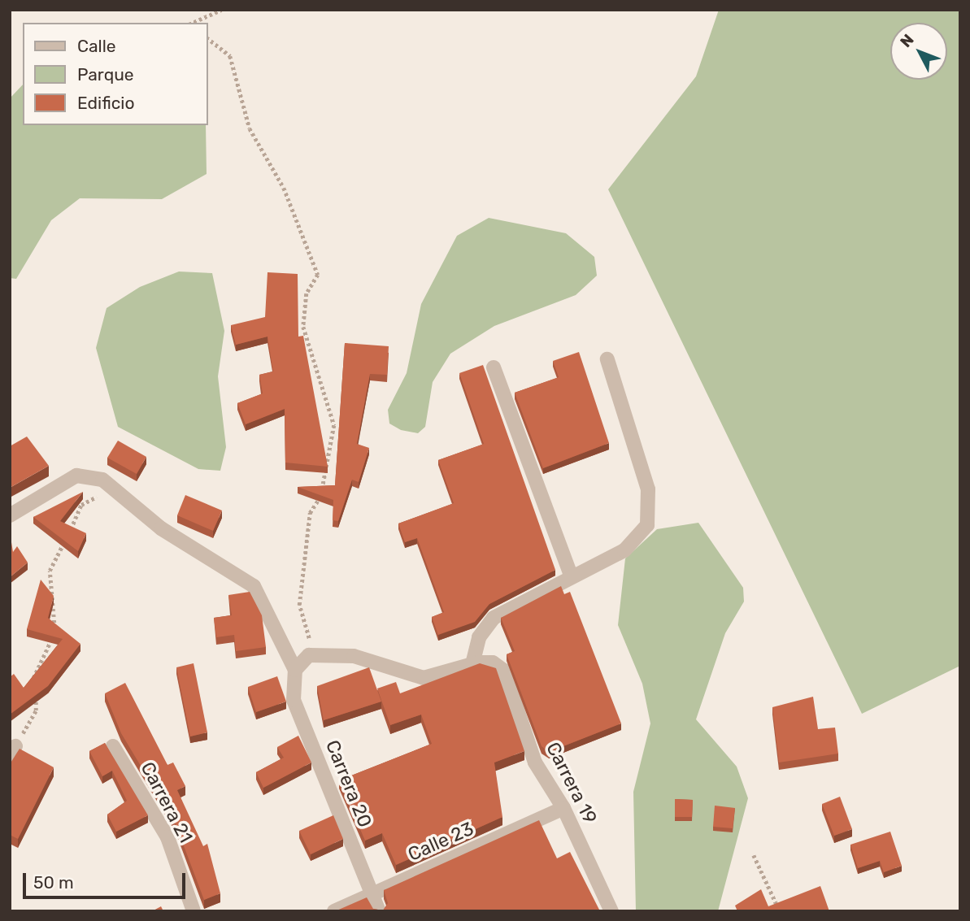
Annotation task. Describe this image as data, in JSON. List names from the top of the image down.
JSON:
{
  "streets": {
    "street": [
      "Carrera 19",
      "Carrera 20",
      "Carrera 21",
      "Calle 23"
    ]
  },
  "crossings": [
    ["Carrera 19", "Calle 23"],
    ["Carrera 20", "Calle 23"]
  ],
  "legend": ["Calle", "Parque", "Edificio"],
  "scale_bar": "50 m",
  "north": "top left"
}
